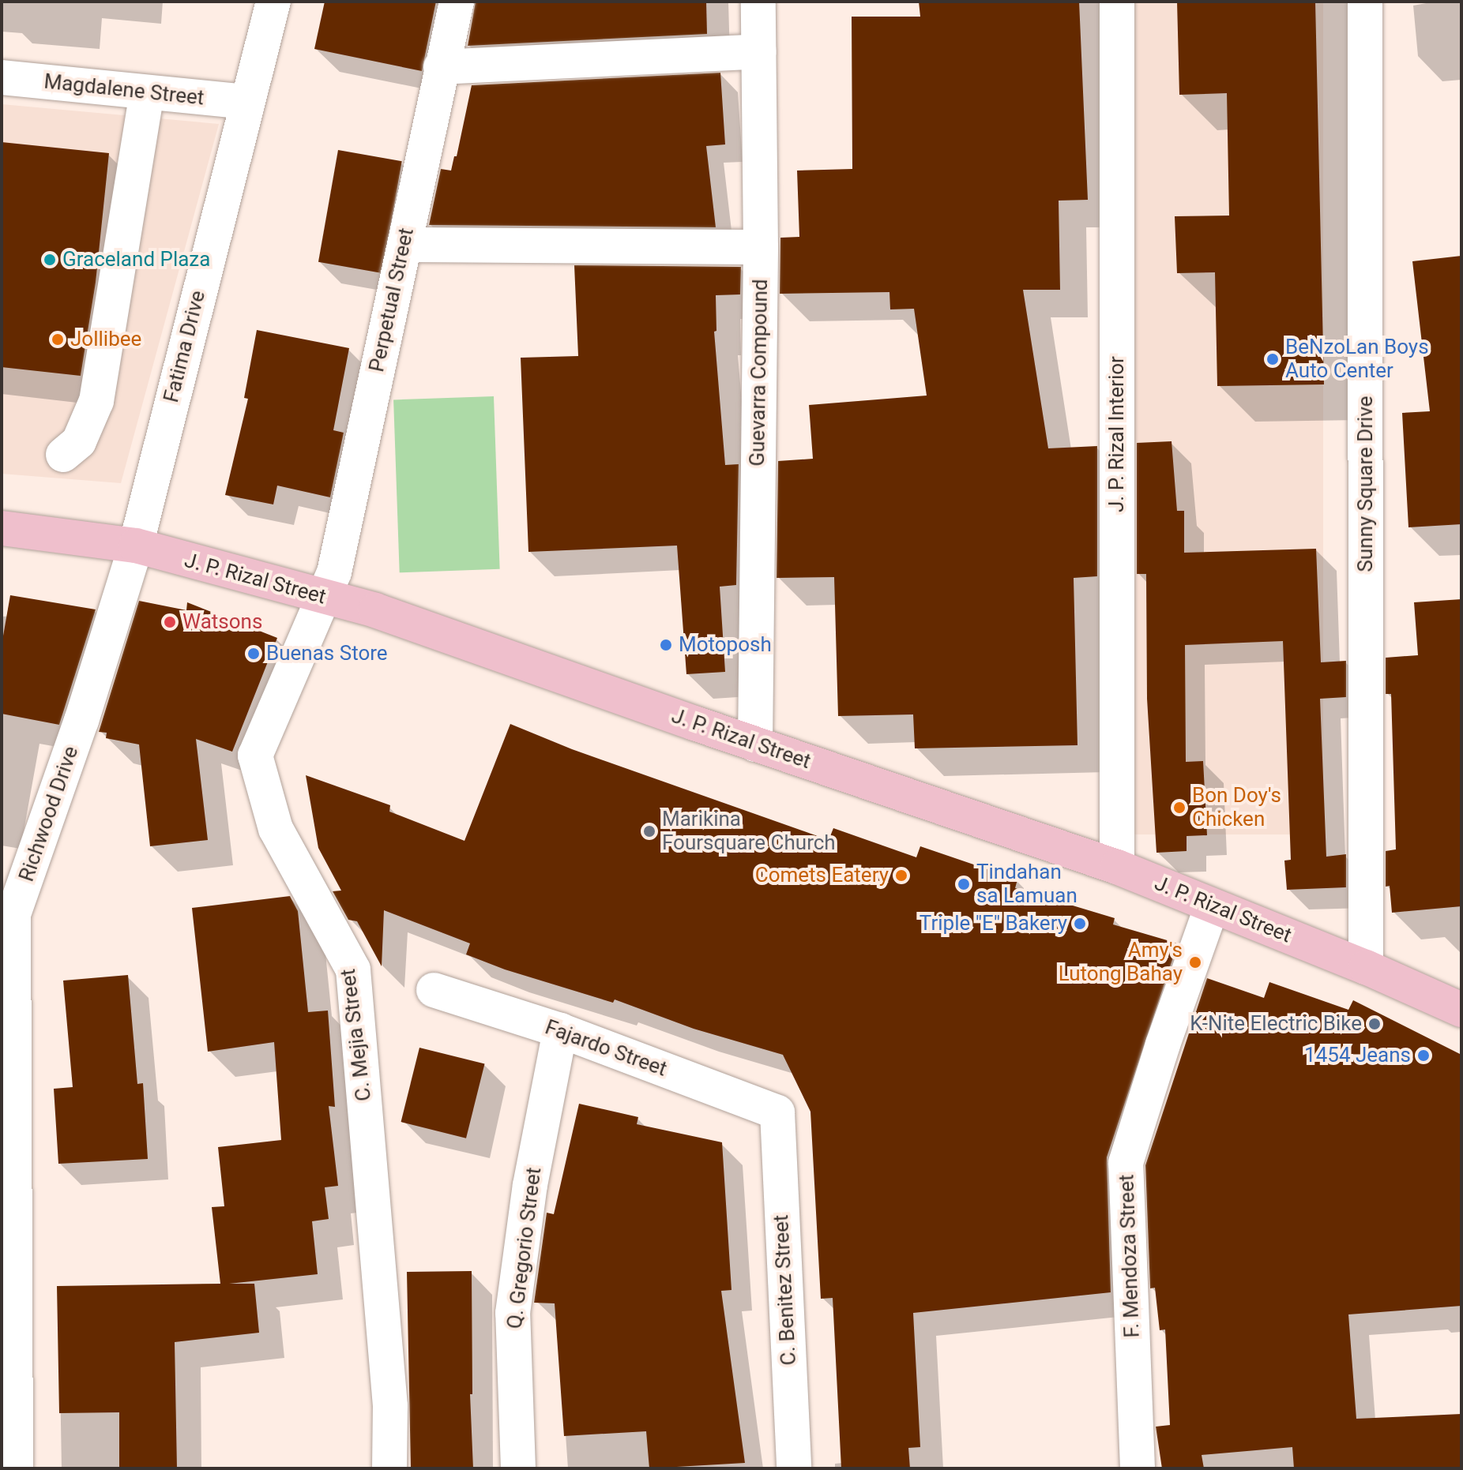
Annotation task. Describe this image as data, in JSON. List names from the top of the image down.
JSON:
{
  "streets": {
    "main road": ["J. P. Rizal Street"],
    "street": [
      "Magdalene Street",
      "Perpetual Street",
      "Fatima Drive",
      "Guevarra Compound",
      "J. P. Rizal Interior",
      "Sunny Square Drive",
      "Richwood Drive",
      "C. Mejia Street",
      "Fajardo Street",
      "Q. Gregorio Street",
      "F. Mendoza Street",
      "C. Benitez Street"
    ]
  },
  "crossings": [
    ["Magdalene Street", "Fatima Drive"],
    ["Perpetual Street", "J. P. Rizal Street"],
    ["Perpetual Street", "C. Mejia Street"],
    ["Fatima Drive", "J. P. Rizal Street"],
    ["Fatima Drive", "Richwood Drive"],
    ["Guevarra Compound", "J. P. Rizal Street"],
    ["J. P. Rizal Interior", "J. P. Rizal Street"],
    ["Sunny Square Drive", "J. P. Rizal Street"],
    ["J. P. Rizal Street", "Richwood Drive"],
    ["J. P. Rizal Street", "C. Mejia Street"],
    ["J. P. Rizal Street", "F. Mendoza Street"],
    ["Fajardo Street", "Q. Gregorio Street"],
    ["Fajardo Street", "C. Benitez Street"]
  ],
  "places": [
    "Graceland Plaza",
    "Jollibee",
    "BeNzoLan Boys Auto Center",
    "Watsons",
    "Motoposh",
    "Buenas Store",
    "Bon Doy's Chicken",
    "Marikina Foursquare Church",
    "Comets Eatery",
    "Tindahan sa Lamuan",
    "Triple \"E\" Bakery",
    "Amy's Lutong Bahay",
    "K-Nite Electric Bike",
    "1454 Jeans"
  ]
}
